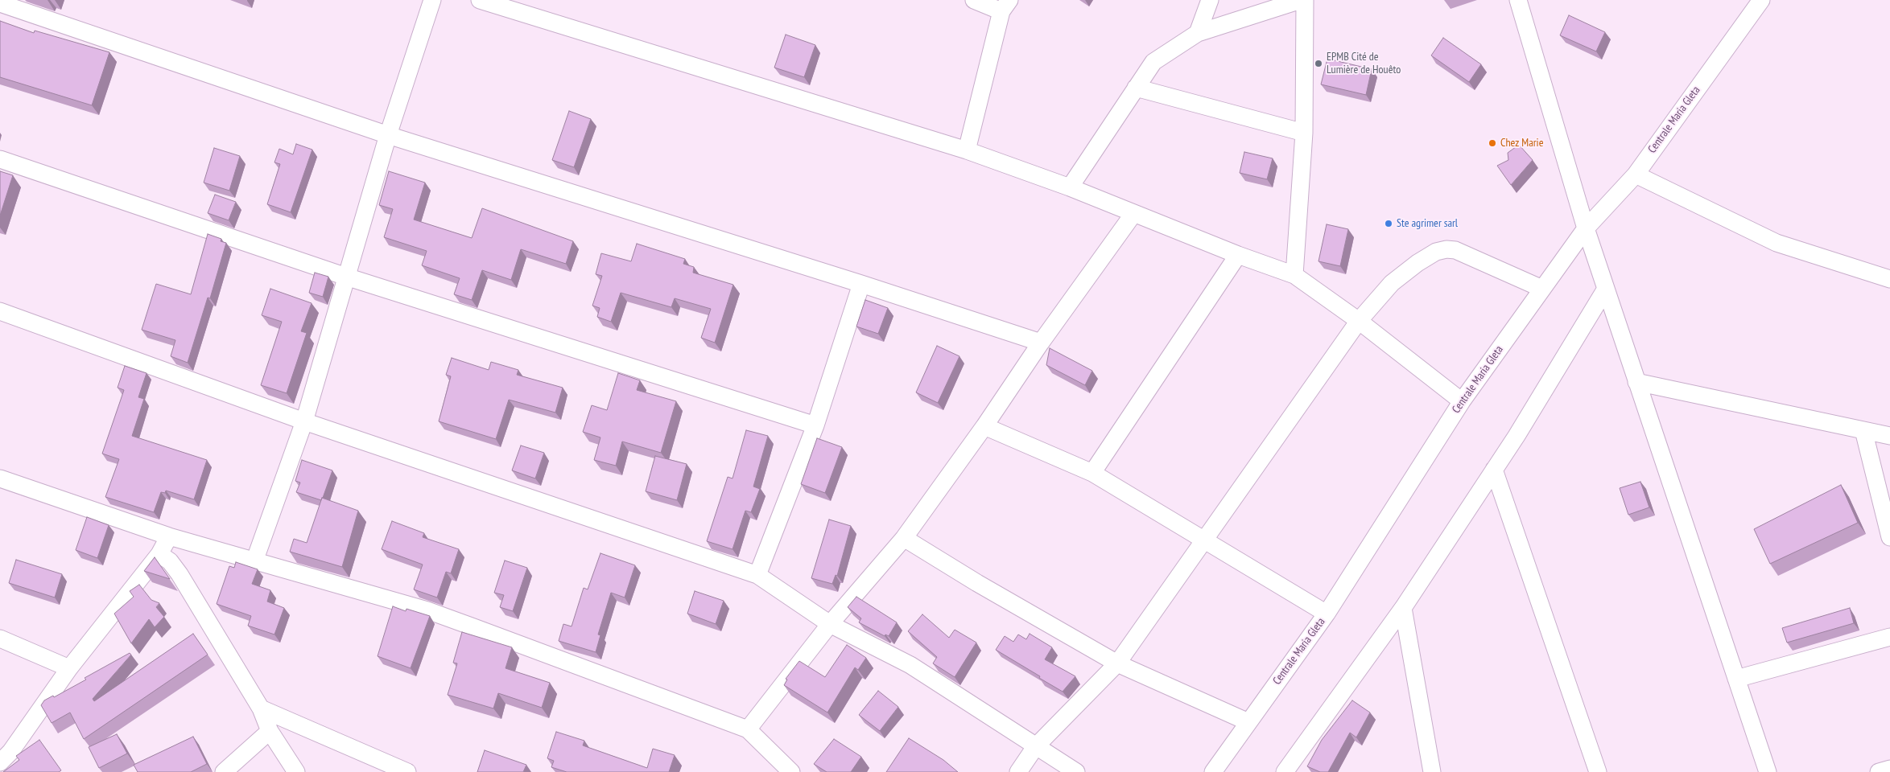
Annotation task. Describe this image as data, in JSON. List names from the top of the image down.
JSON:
{
  "streets": {
    "street": ["Centrale Maria Gleta"]
  },
  "places": ["EPMB Cité de Lumière de Houêto", "Chez Marie", "Ste agrimer sarl"]
}
